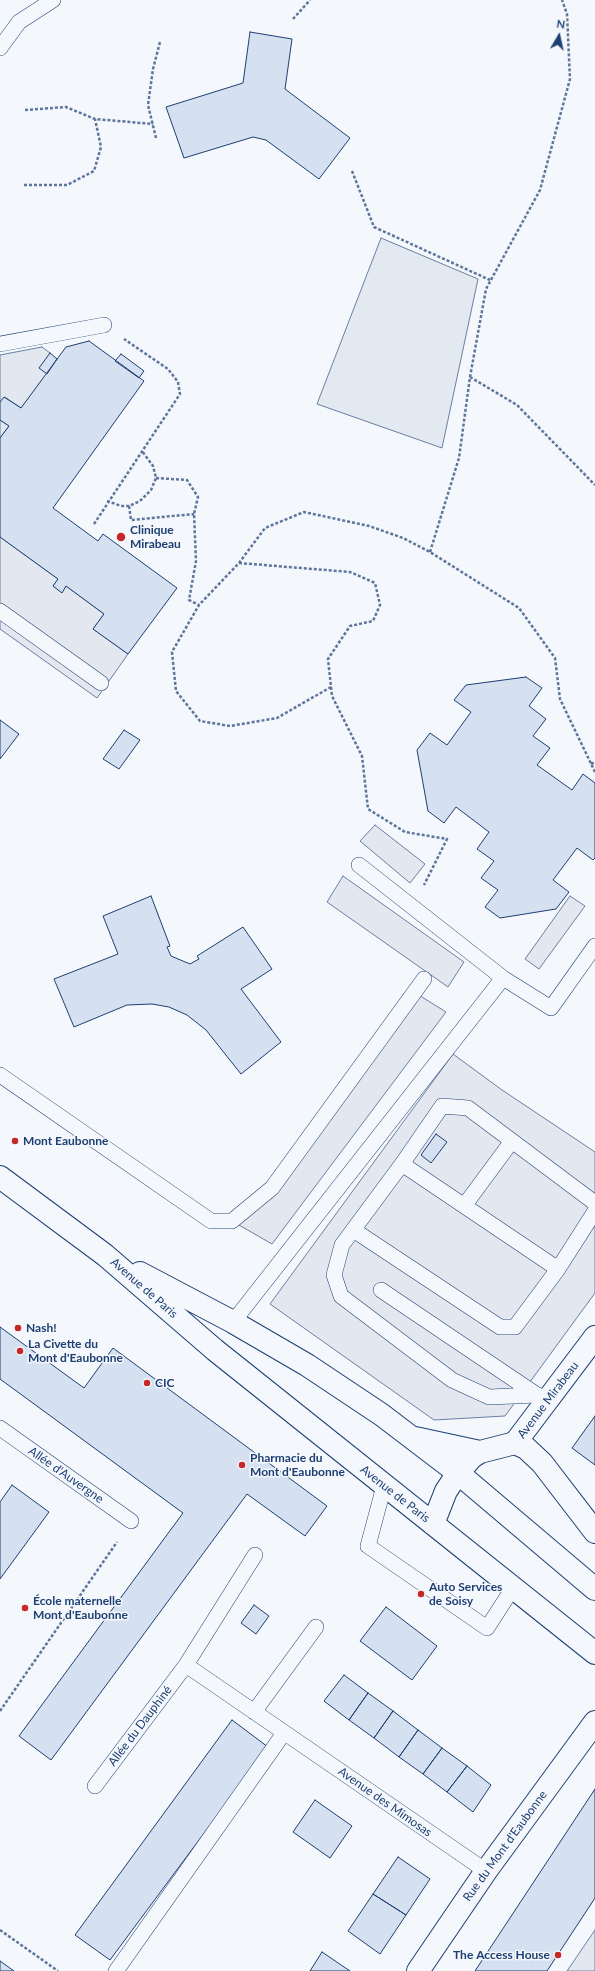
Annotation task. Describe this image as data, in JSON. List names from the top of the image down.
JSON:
{
  "streets": {
    "main road": ["Avenue de Paris", "Avenue Mirabeau", "Rue du Mont d'Eaubonne"],
    "lane": ["Allée d'Auvergne", "Allée du Dauphiné", "Avenue des Mimosas"]
  },
  "crossings": [
    ["Avenue des Mimosas", "Rue du Mont d'Eaubonne"]
  ],
  "places": [
    "Clinique Mirabeau",
    "Mont Eaubonne",
    "Nash!",
    "La Civette du Mont d'Eaubonne",
    "CIC",
    "Pharmacie du Mont d'Eaubonne",
    "Auto Services de Soisy",
    "École maternelle Mont d'Eaubonne",
    "The Access House"
  ],
  "north": "top"
}
